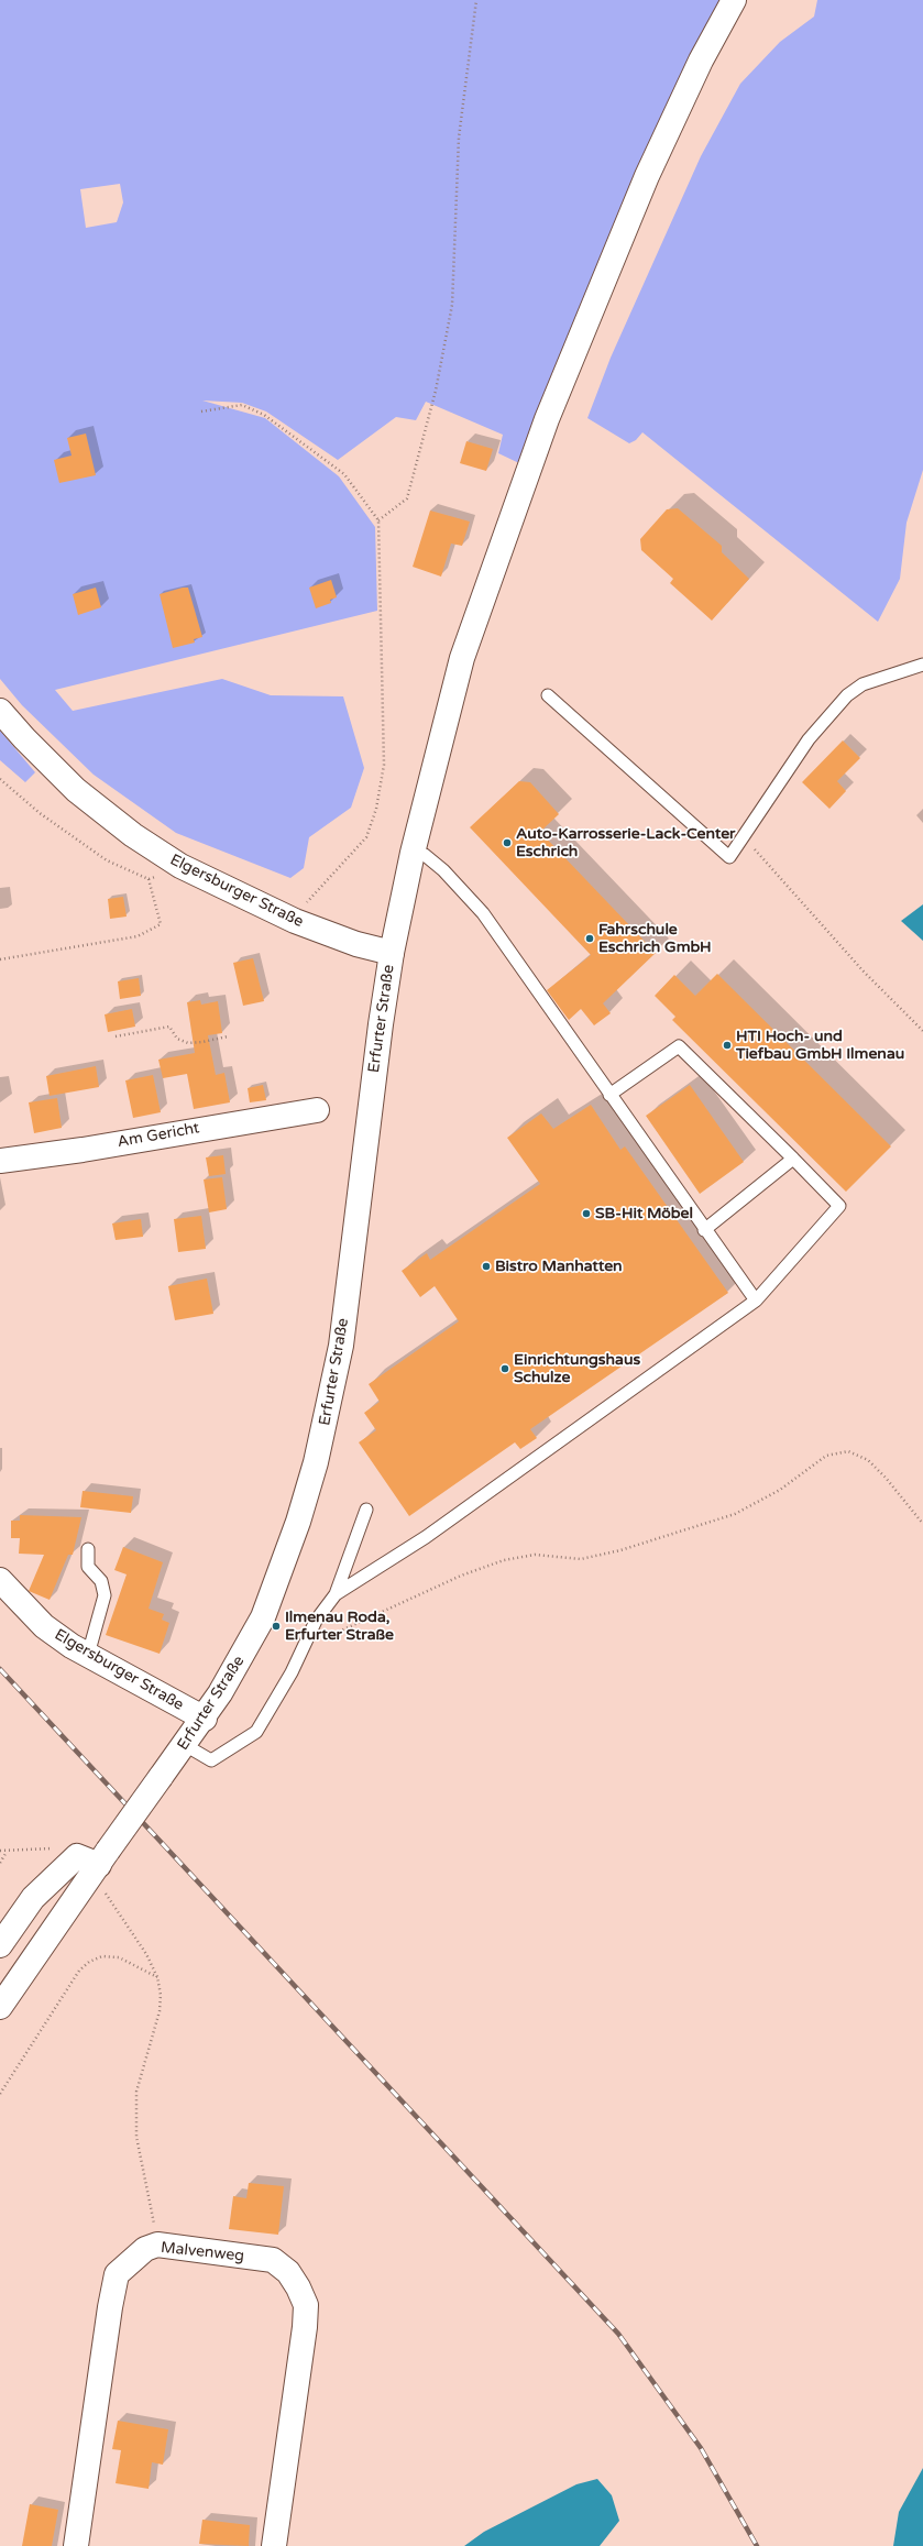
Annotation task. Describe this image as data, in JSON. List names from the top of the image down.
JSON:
{
  "streets": {
    "main road": [
      "Elgersburger Straße",
      "Erfurter Straße",
      "Am Gericht",
      "Malvenweg"
    ]
  },
  "crossings": [
    ["Elgersburger Straße", "Erfurter Straße"]
  ],
  "places": [
    "Auto-Karrosserie-Lack-Center Eschrich",
    "Fahrschule Eschrich GmbH",
    "HTI Hoch- und Tiefbau GmbH Ilmenau",
    "SB-Hit Möbel",
    "Bistro Manhatten",
    "Einrichtungshaus Schulze",
    "Ilmenau Roda, Erfurter Straße"
  ]
}
